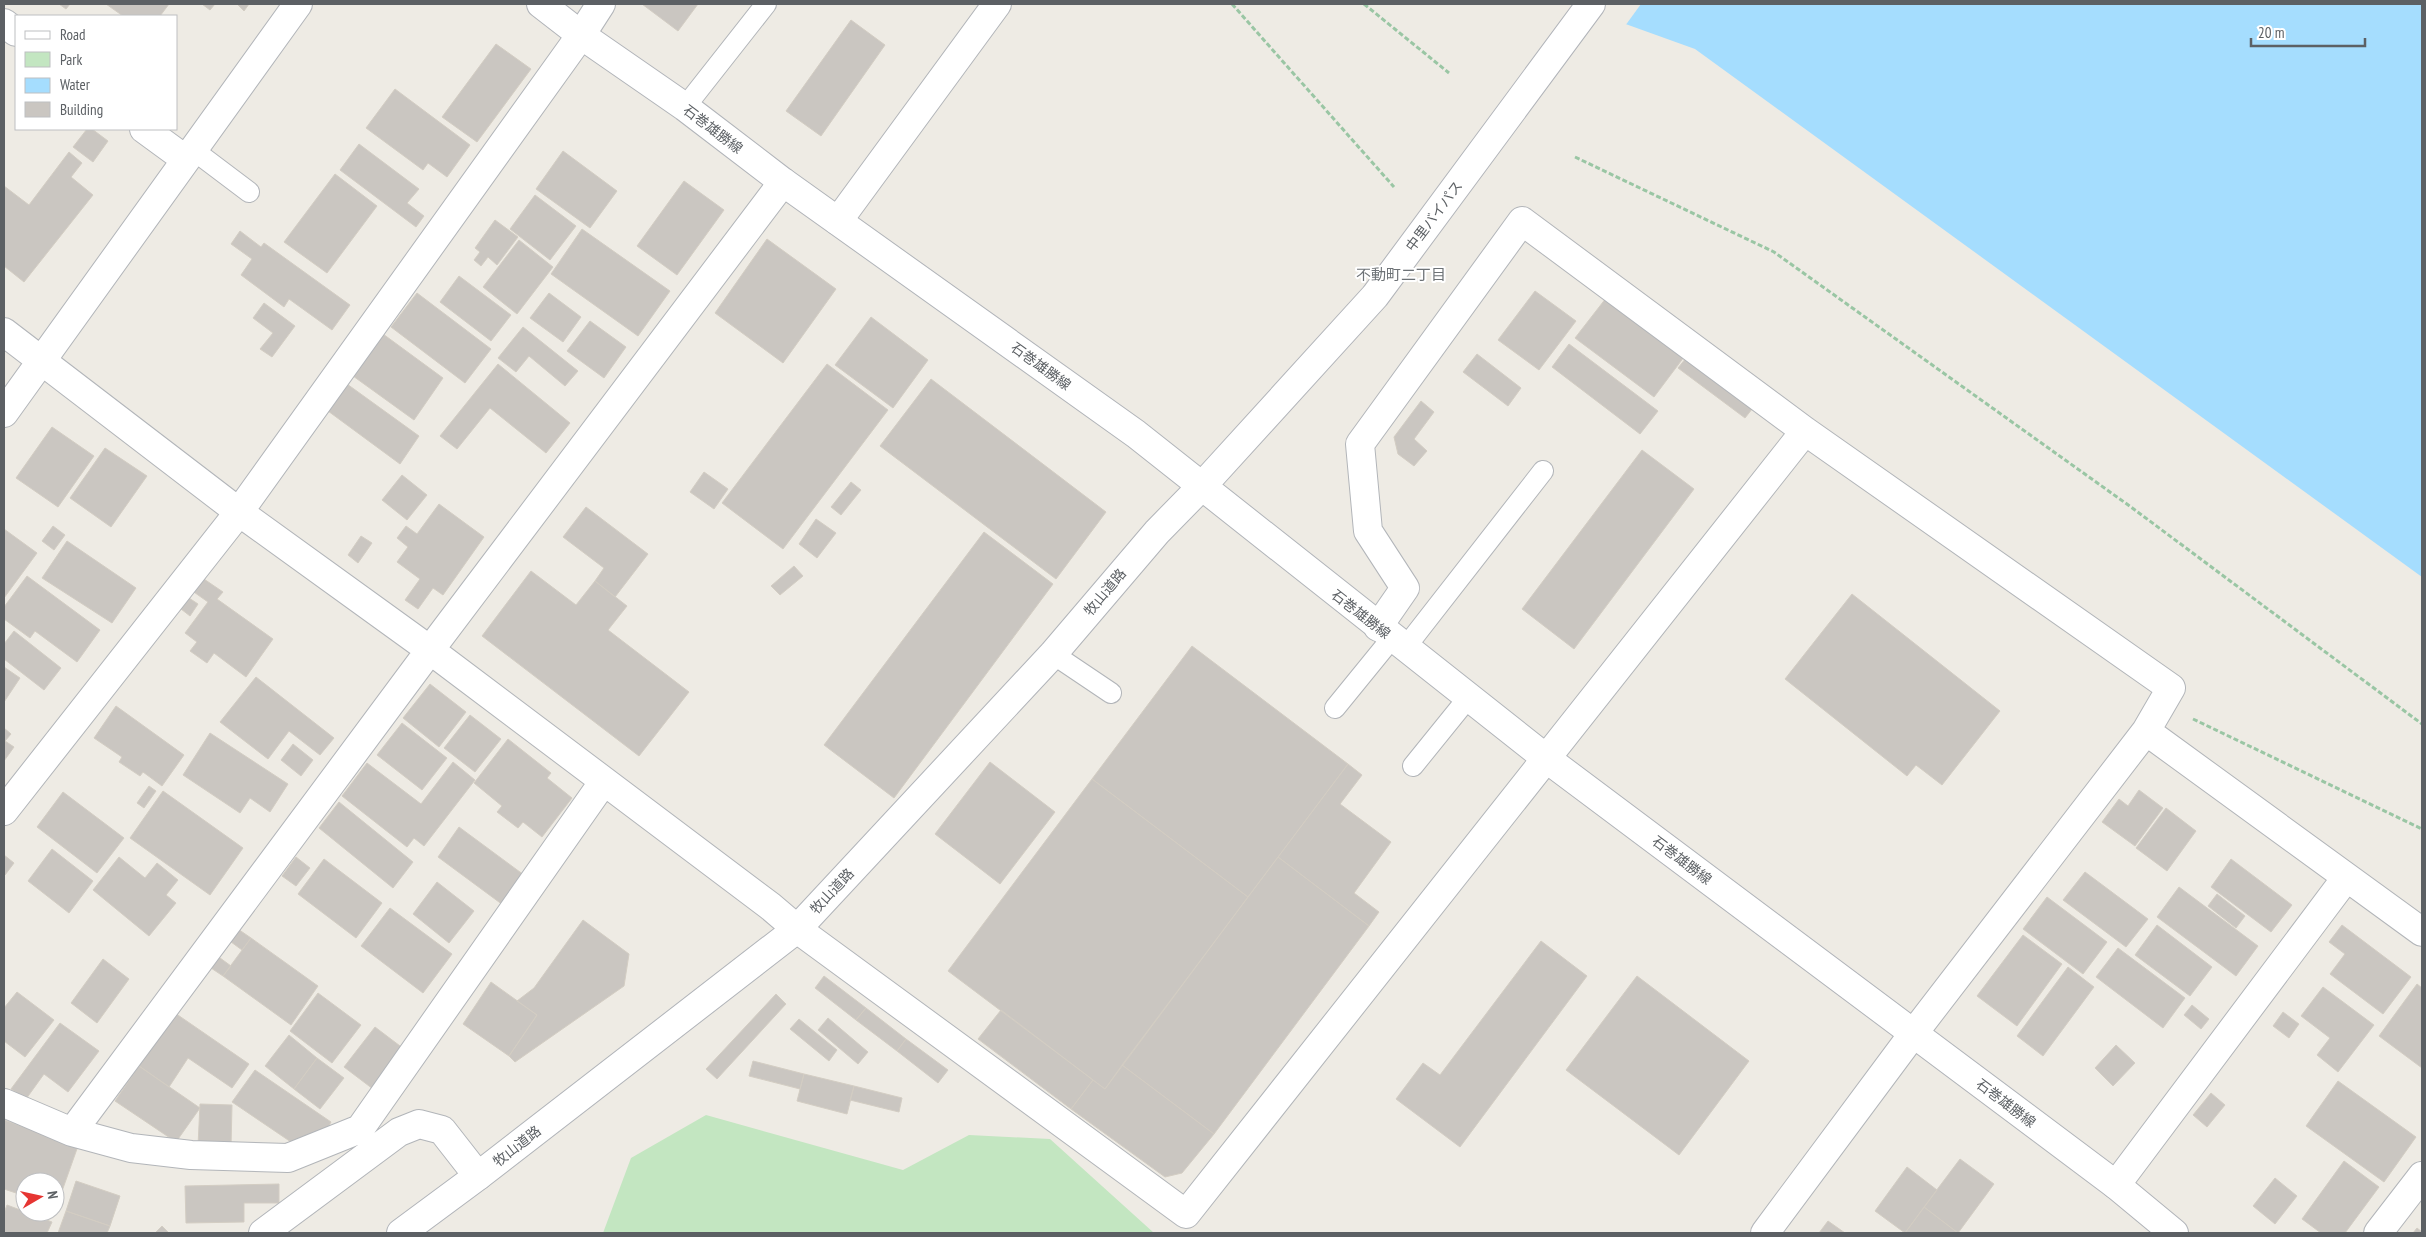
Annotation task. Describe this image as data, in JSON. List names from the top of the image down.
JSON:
{
  "streets": {
    "street": ["石巻雄勝線", "中里バイパス", "牧山道路"]
  },
  "crossings": [
    ["石巻雄勝線", "中里バイパス"],
    ["石巻雄勝線", "牧山道路"],
    ["中里バイパス", "牧山道路"]
  ],
  "districts": ["不動町二丁目"],
  "legend": [
    "Road",
    "Park",
    "Water",
    "Building"
  ],
  "scale_bar": "20 m",
  "north": "right"
}
